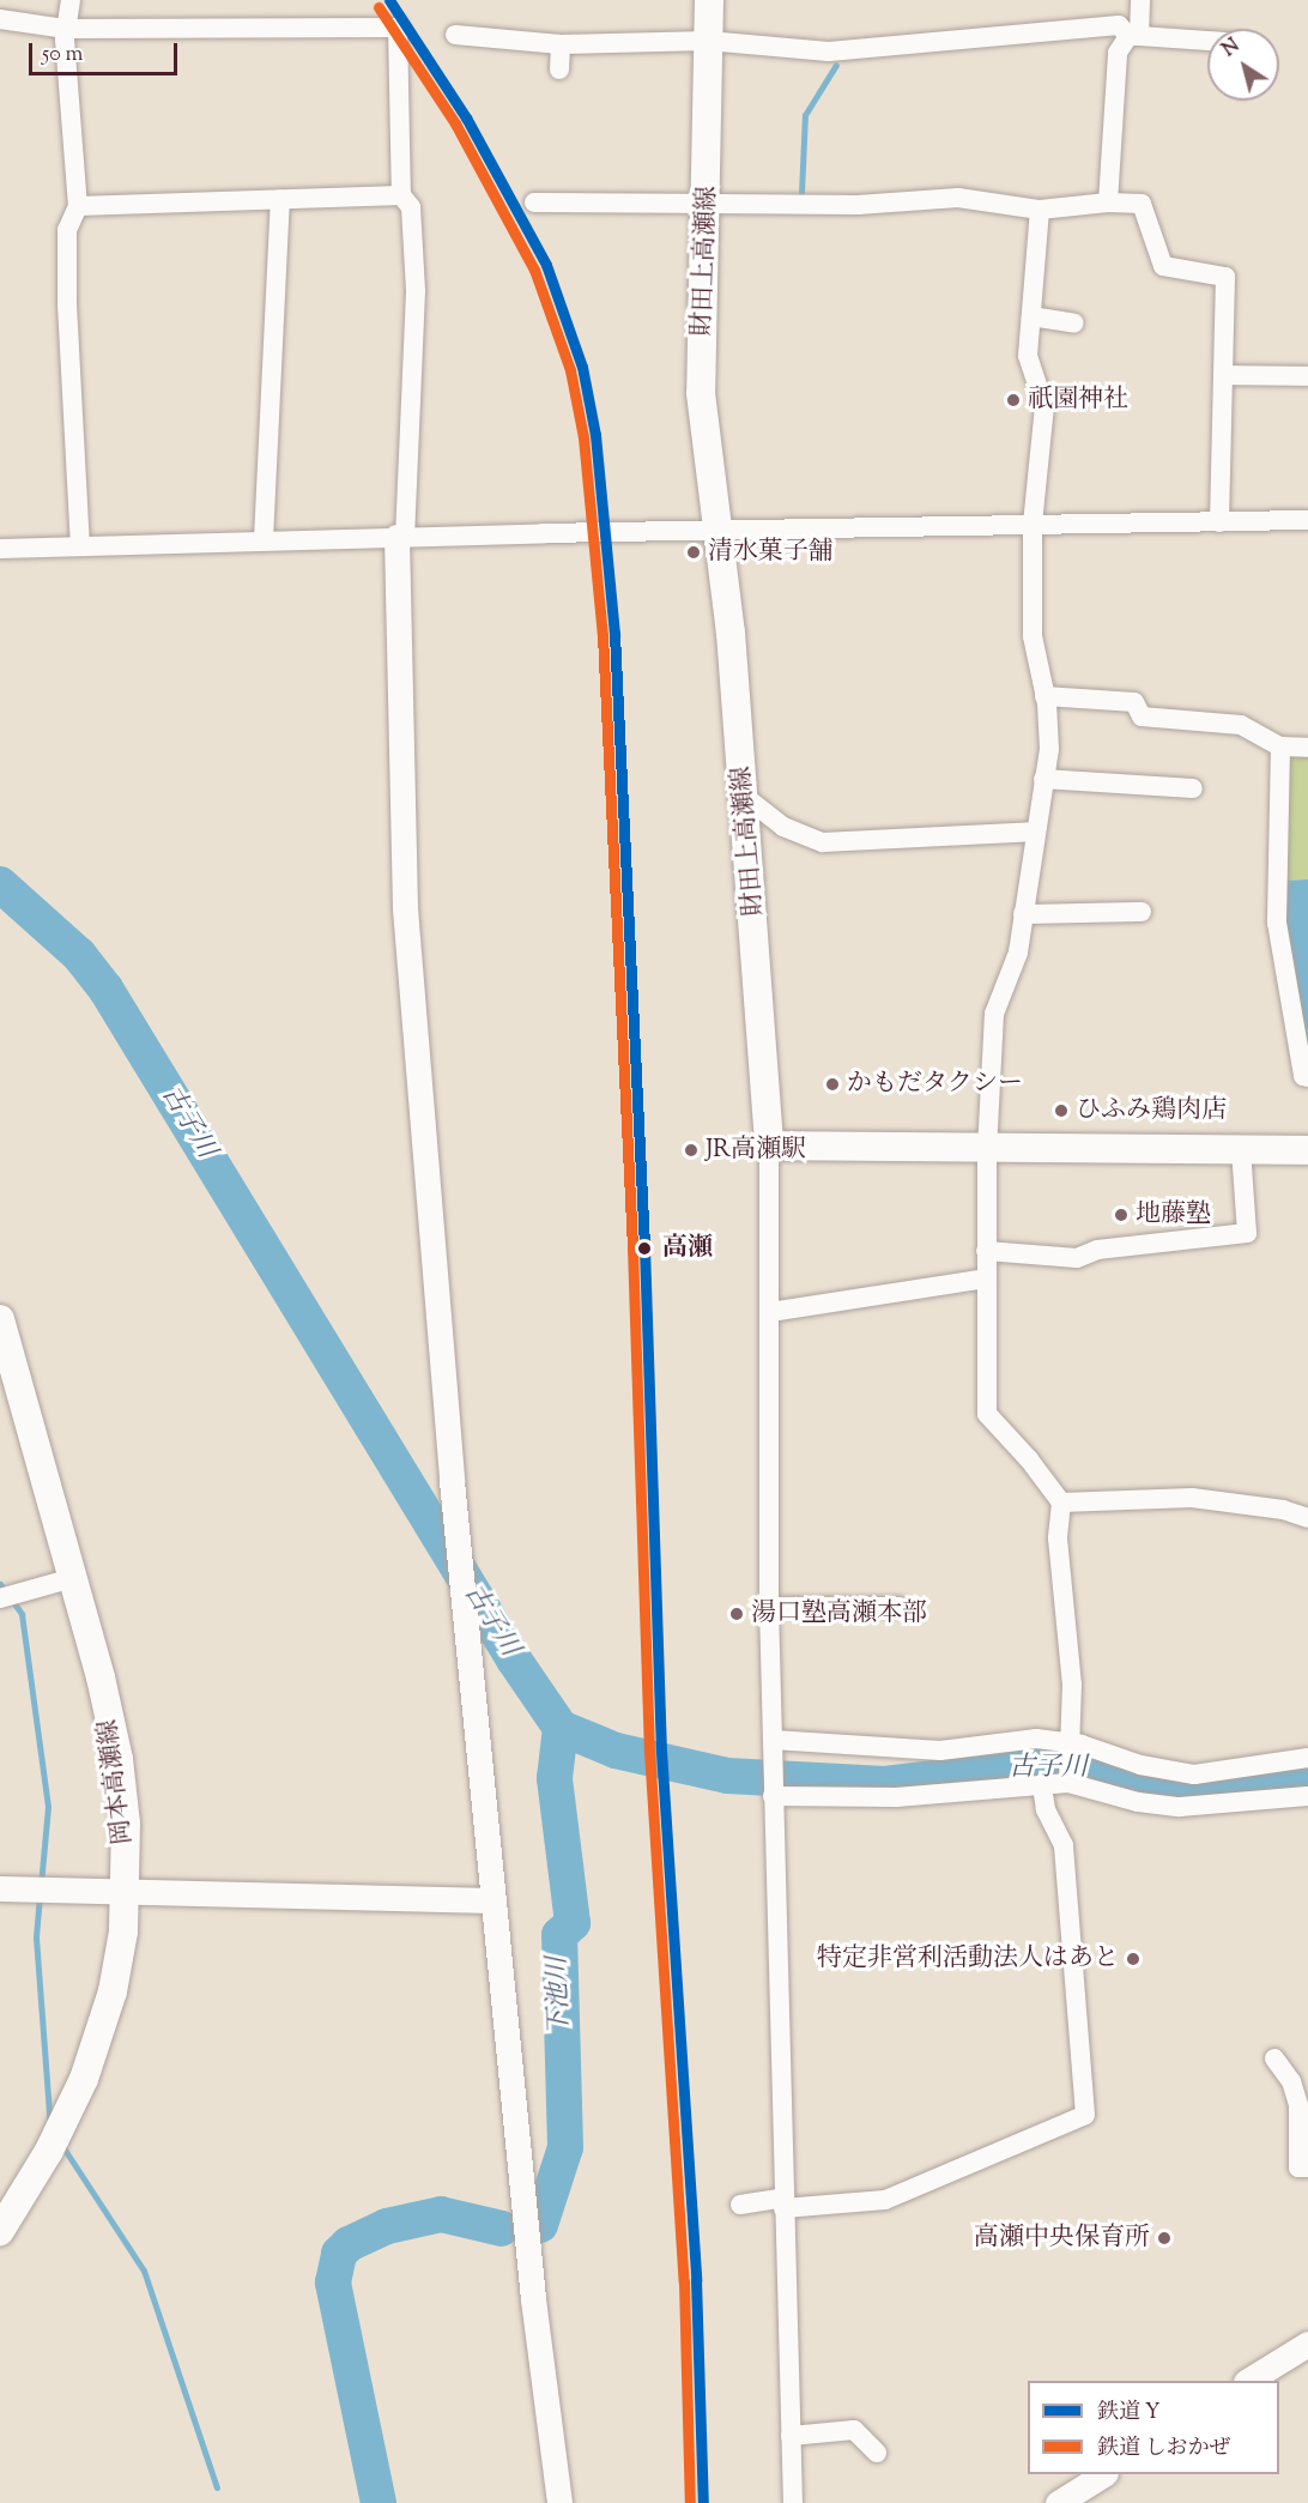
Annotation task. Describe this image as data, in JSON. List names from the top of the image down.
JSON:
{
  "streets": {
    "main road": ["財田上高瀬線", "岡本高瀬線"]
  },
  "water": ["古子川", "下池川"],
  "places": [
    "祇園神社",
    "清水菓子舗",
    "かもだタクシー",
    "ひふみ鶏肉店",
    "JR高瀬駅",
    "地藤塾",
    "高瀬",
    "湯口塾高瀬本部",
    "特定非営利活動法人はあと",
    "高瀬中央保育所"
  ],
  "lines": ["rail line Y", "rail line しおかぜ"],
  "legend": ["鉄道 Y", "鉄道 しおかぜ"],
  "scale_bar": "50 m",
  "north": "top left"
}
